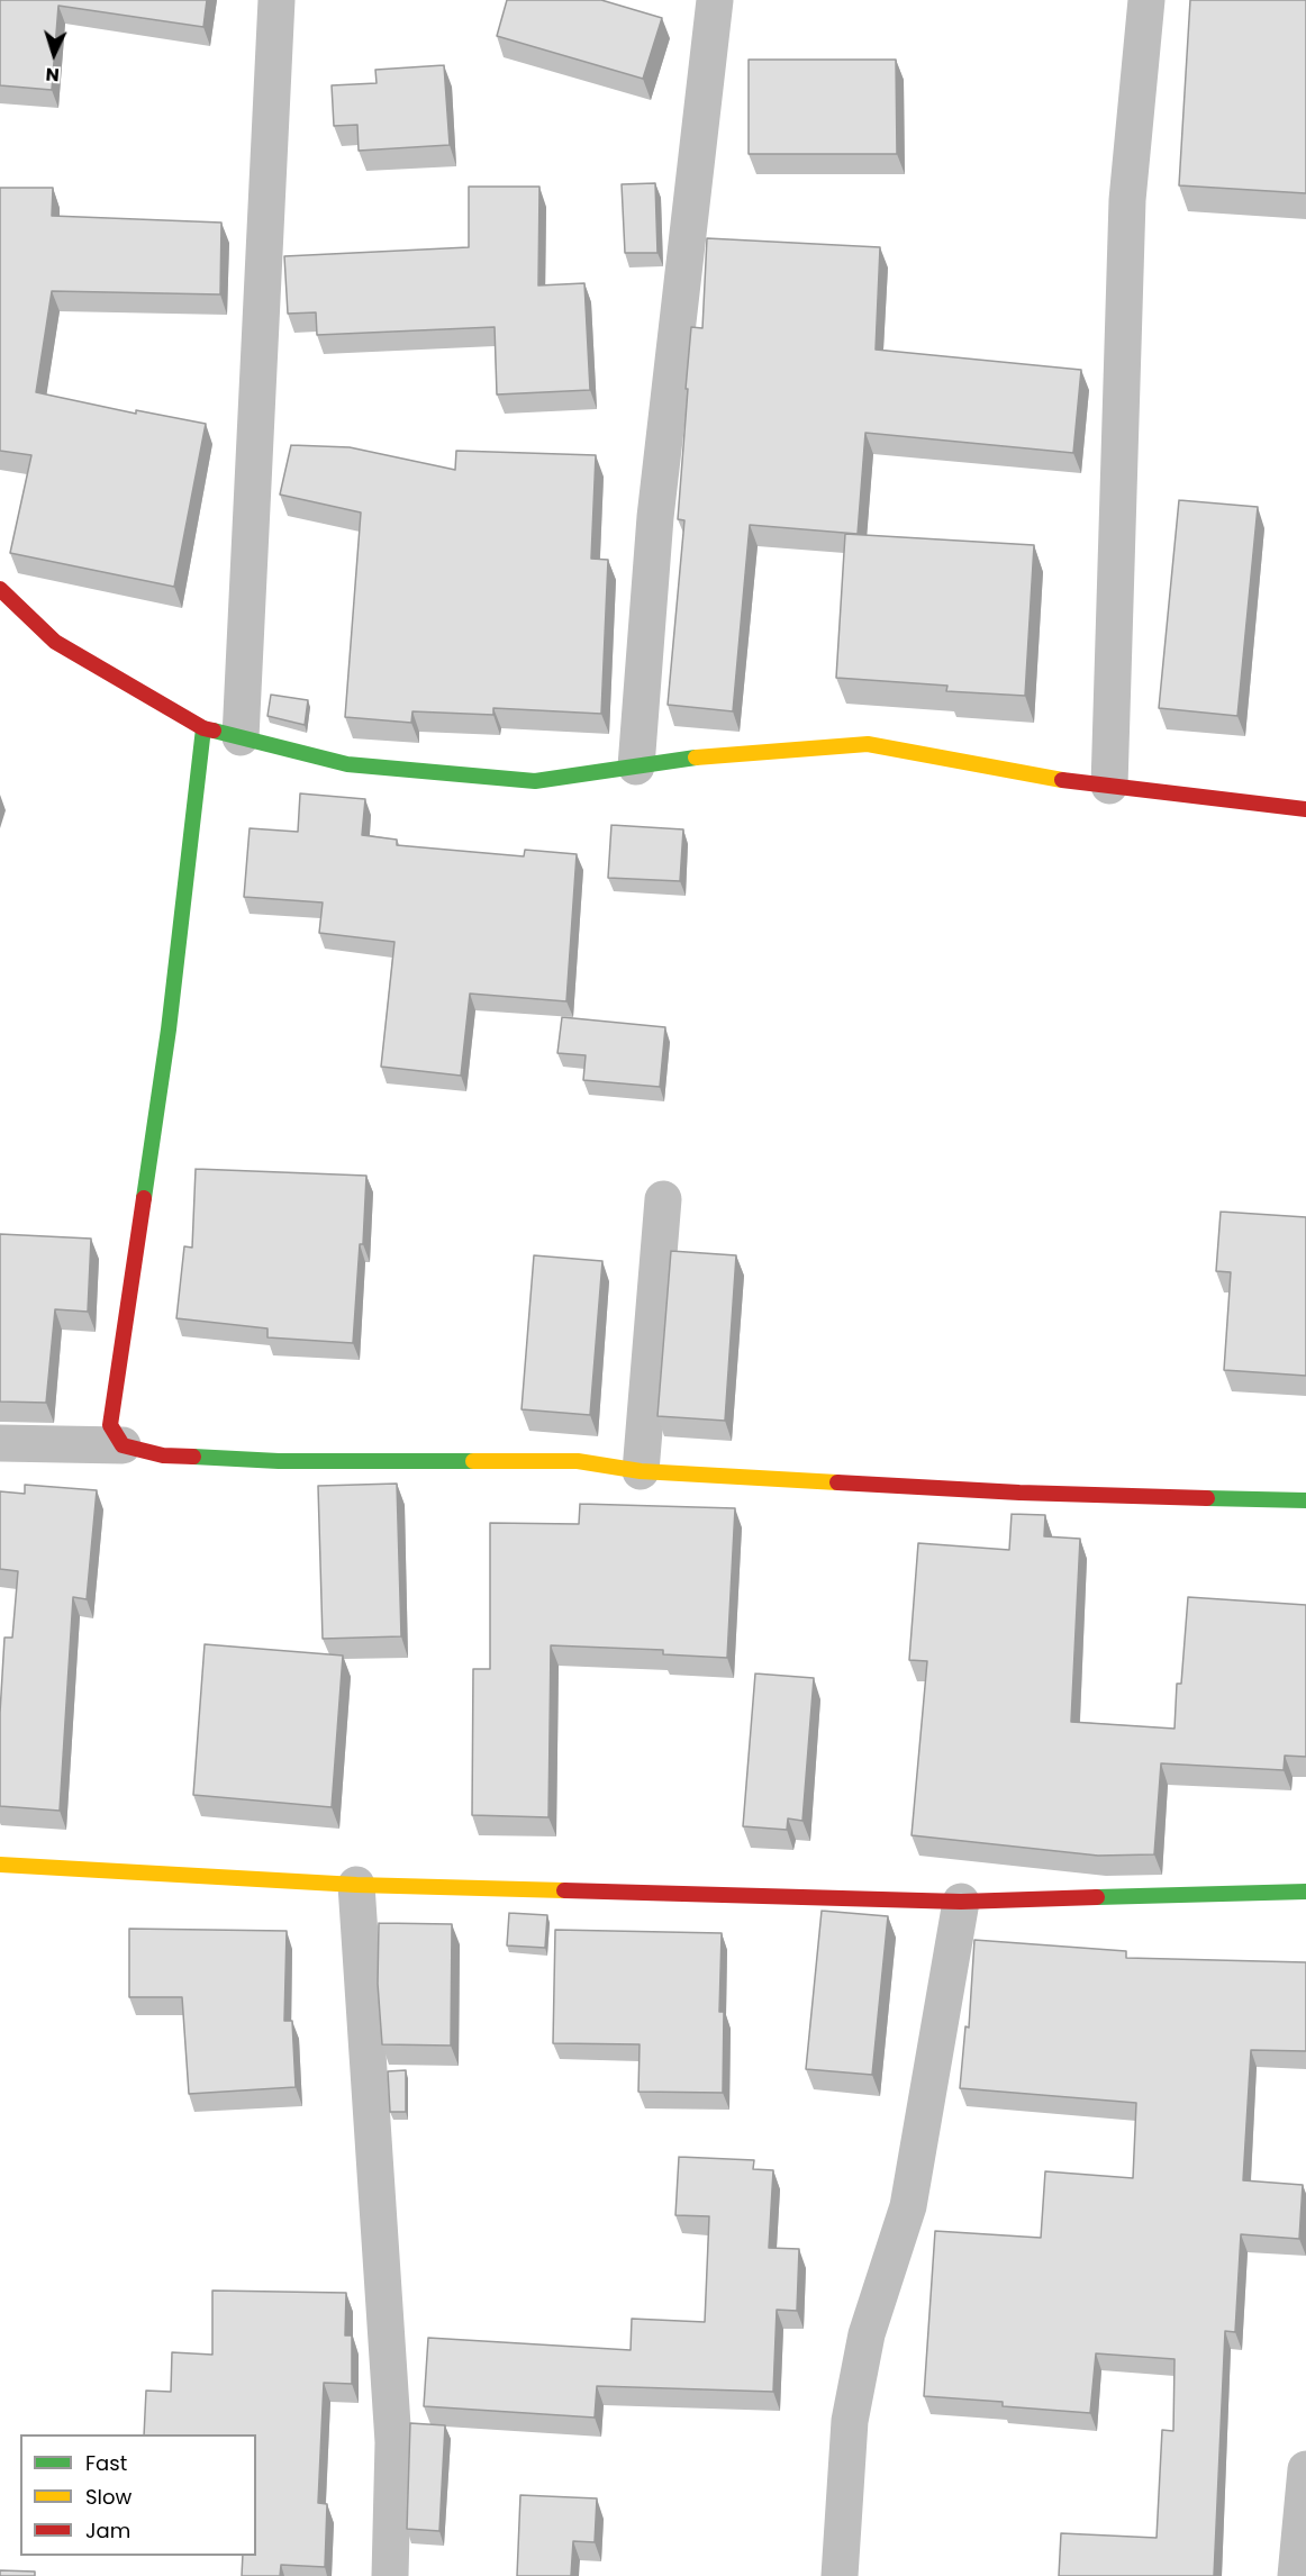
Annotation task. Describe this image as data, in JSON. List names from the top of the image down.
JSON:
{
  "legend": ["Fast", "Slow", "Jam"],
  "north": "bottom"
}
